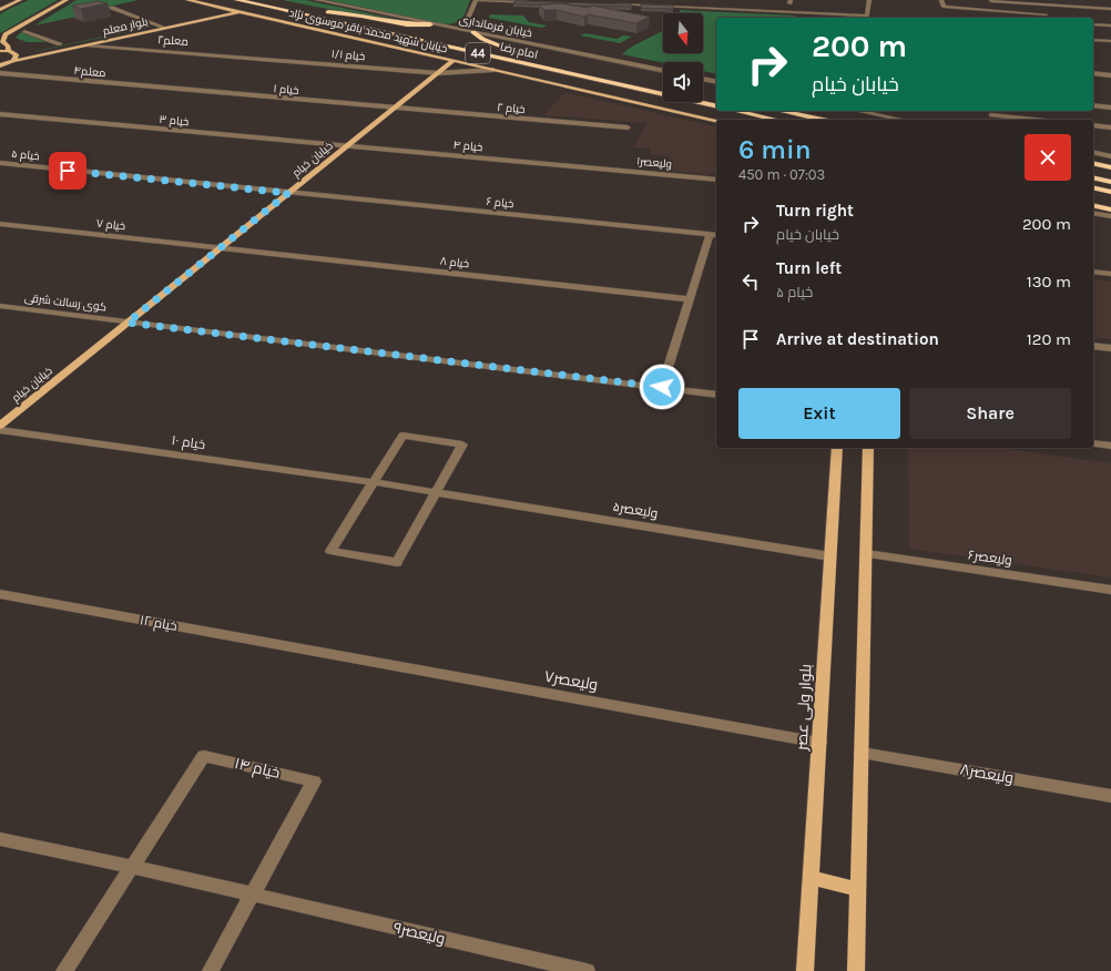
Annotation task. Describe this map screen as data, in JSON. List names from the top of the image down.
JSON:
{
  "streets": {
    "highway": ["امام رضا", "44"],
    "main road": [
      "بلوار معلم",
      "خیابان شهید محمد باقر موسوی نژاد",
      "خیابان خیام",
      "بلوار ولی عصر"
    ],
    "street": [
      "خیابان فرمانداری",
      "معلم۲",
      "خیام ۱/۱",
      "معلم۴",
      "خیام ۱",
      "خیام ۲",
      "خیام ۳",
      "خیام ۴",
      "خیام ۵",
      "ولیعصر۱",
      "خیام ۶",
      "خیام ۷",
      "خیام ۸",
      "کوی رسالت شرقی",
      "خیام ۱۰",
      "ولیعصر۵",
      "ولیعصر۶",
      "خیام ۱۲",
      "ولیعصر۷",
      "خیام ۱۴",
      "ولیعصر۸",
      "ولیعصر۹"
    ]
  },
  "crossings": [
    ["بلوار معلم", "خیابان شهید محمد باقر موسوی نژاد"],
    ["بلوار معلم", "معلم۲"],
    ["خیابان شهید محمد باقر موسوی نژاد", "خیام ۱/۱"],
    ["خیابان شهید محمد باقر موسوی نژاد", "خیابان خیام"],
    ["معلم۲", "خیام ۱/۱"],
    ["خیام ۱/۱", "خیابان خیام"],
    ["معلم۴", "خیام ۱"],
    ["خیام ۱", "خیام ۲"],
    ["خیام ۱", "خیابان خیام"],
    ["خیام ۲", "خیابان خیام"],
    ["خیام ۳", "خیام ۴"],
    ["خیام ۳", "خیابان خیام"],
    ["خیام ۴", "خیابان خیام"],
    ["خیام ۴", "ولیعصر۱"],
    ["خیام ۵", "خیابان خیام"],
    ["خیام ۵", "خیام ۶"],
    ["خیابان خیام", "خیام ۶"],
    ["خیابان خیام", "خیام ۷"],
    ["خیابان خیام", "خیام ۸"],
    ["خیابان خیام", "کوی رسالت شرقی"],
    ["خیام ۷", "خیام ۸"],
    ["خیام ۱۰", "ولیعصر۵"],
    ["ولیعصر۵", "بلوار ولی عصر"],
    ["خیام ۱۲", "ولیعصر۷"],
    ["ولیعصر۷", "بلوار ولی عصر"],
    ["خیام ۱۴", "ولیعصر۹"]
  ],
  "north": "bottom",
  "page": {
    "turn": ["200 m", "خیابان خیام"],
    "heading": ["6 min", "450 m · 07:03"],
    "list": [
      {
        "name": "Turn right",
        "note": "خیابان خیام",
        "value": "200 m"
      },
      {
        "name": "Turn left",
        "note": "خیام ۵",
        "value": "130 m"
      },
      {
        "name": "Arrive at destination",
        "value": "120 m"
      }
    ],
    "buttons": ["Exit", "Share"]
  }
}
